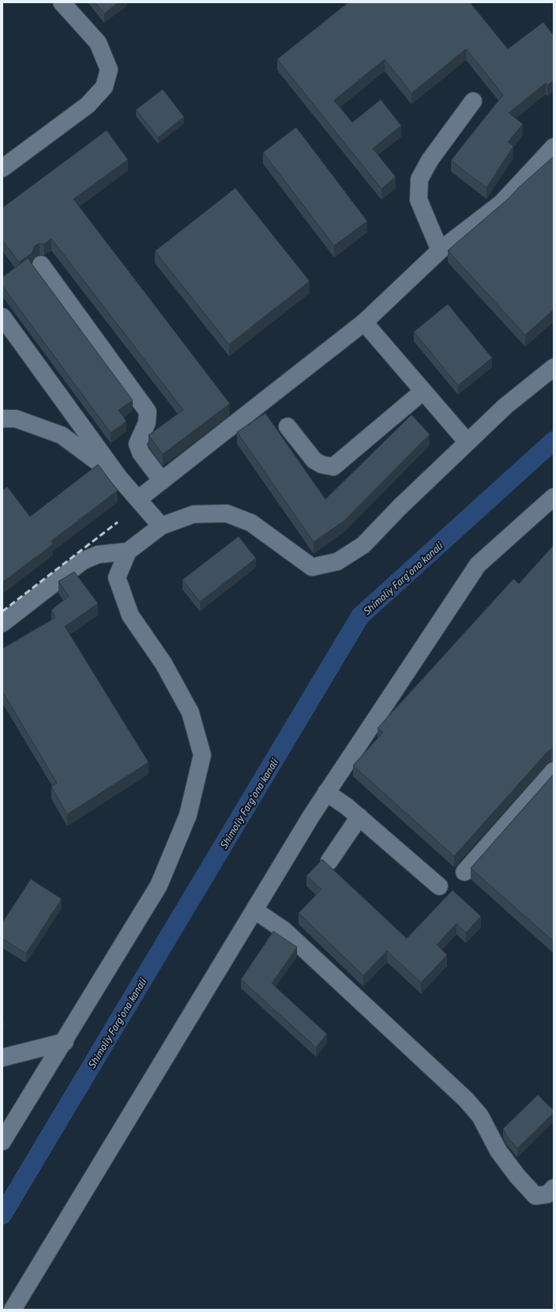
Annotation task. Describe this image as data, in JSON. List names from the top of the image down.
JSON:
{
  "water": ["Shimoliy Fargʻona kanali"]
}
